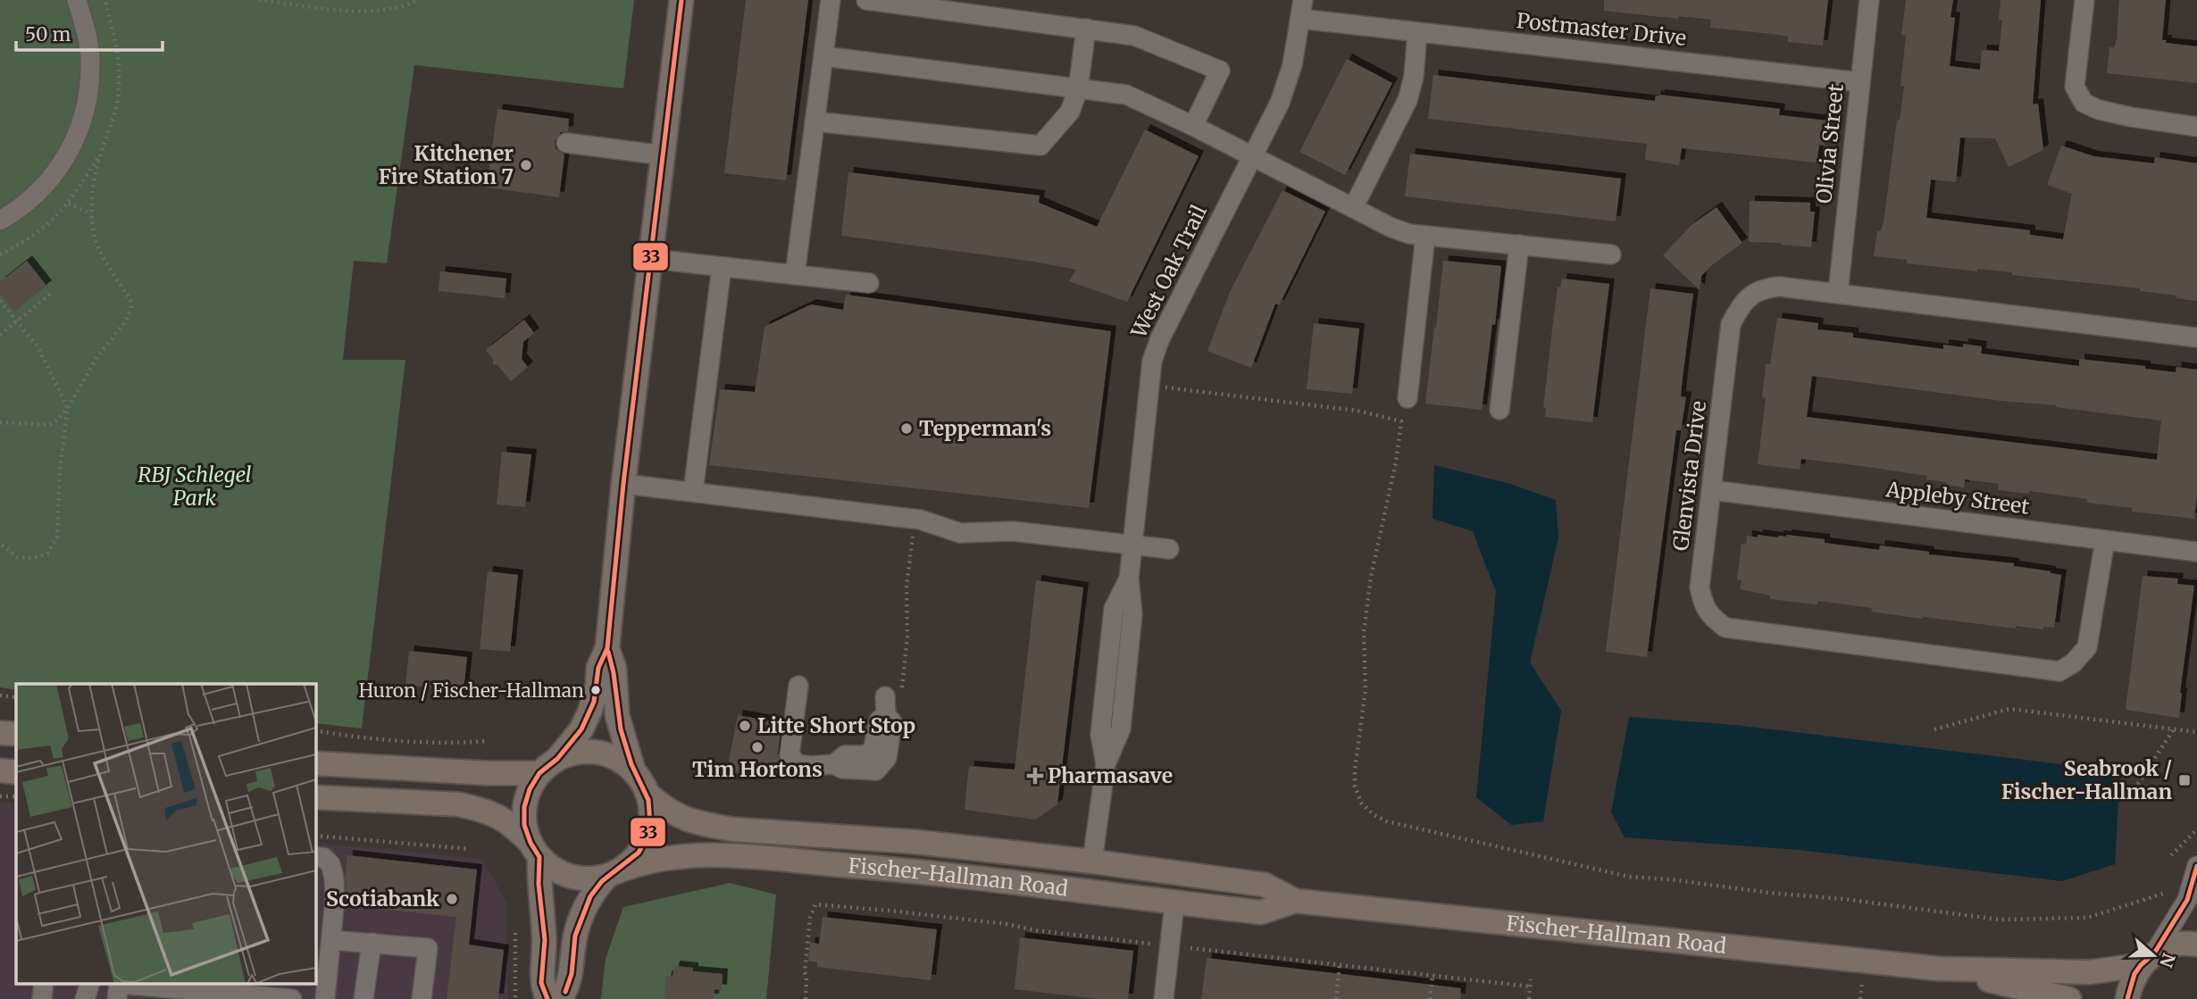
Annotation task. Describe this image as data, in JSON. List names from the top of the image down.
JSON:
{
  "streets": {
    "main road": ["Fischer-Hallman Road"],
    "street": [
      "Postmaster Drive",
      "Olivia Street",
      "West Oak Trail",
      "Glenvista Drive",
      "Appleby Street"
    ]
  },
  "crossings": [
    ["Postmaster Drive", "Olivia Street"],
    ["Postmaster Drive", "West Oak Trail"],
    ["Olivia Street", "Glenvista Drive"],
    ["West Oak Trail", "Fischer-Hallman Road"],
    ["Glenvista Drive", "Appleby Street"]
  ],
  "parks": ["RBJ Schlegel Park"],
  "places": {
    "other": [
      "Kitchener Fire Station 7",
      "Tepperman's",
      "Huron / Fischer-Hallman",
      "Litte Short Stop",
      "Tim Hortons",
      "Scotiabank"
    ],
    "health": ["Pharmasave"],
    "transit": ["Seabrook / Fischer-Hallman"]
  },
  "lines": ["transit line 33"],
  "scale_bar": "50 m",
  "north": "right"
}
